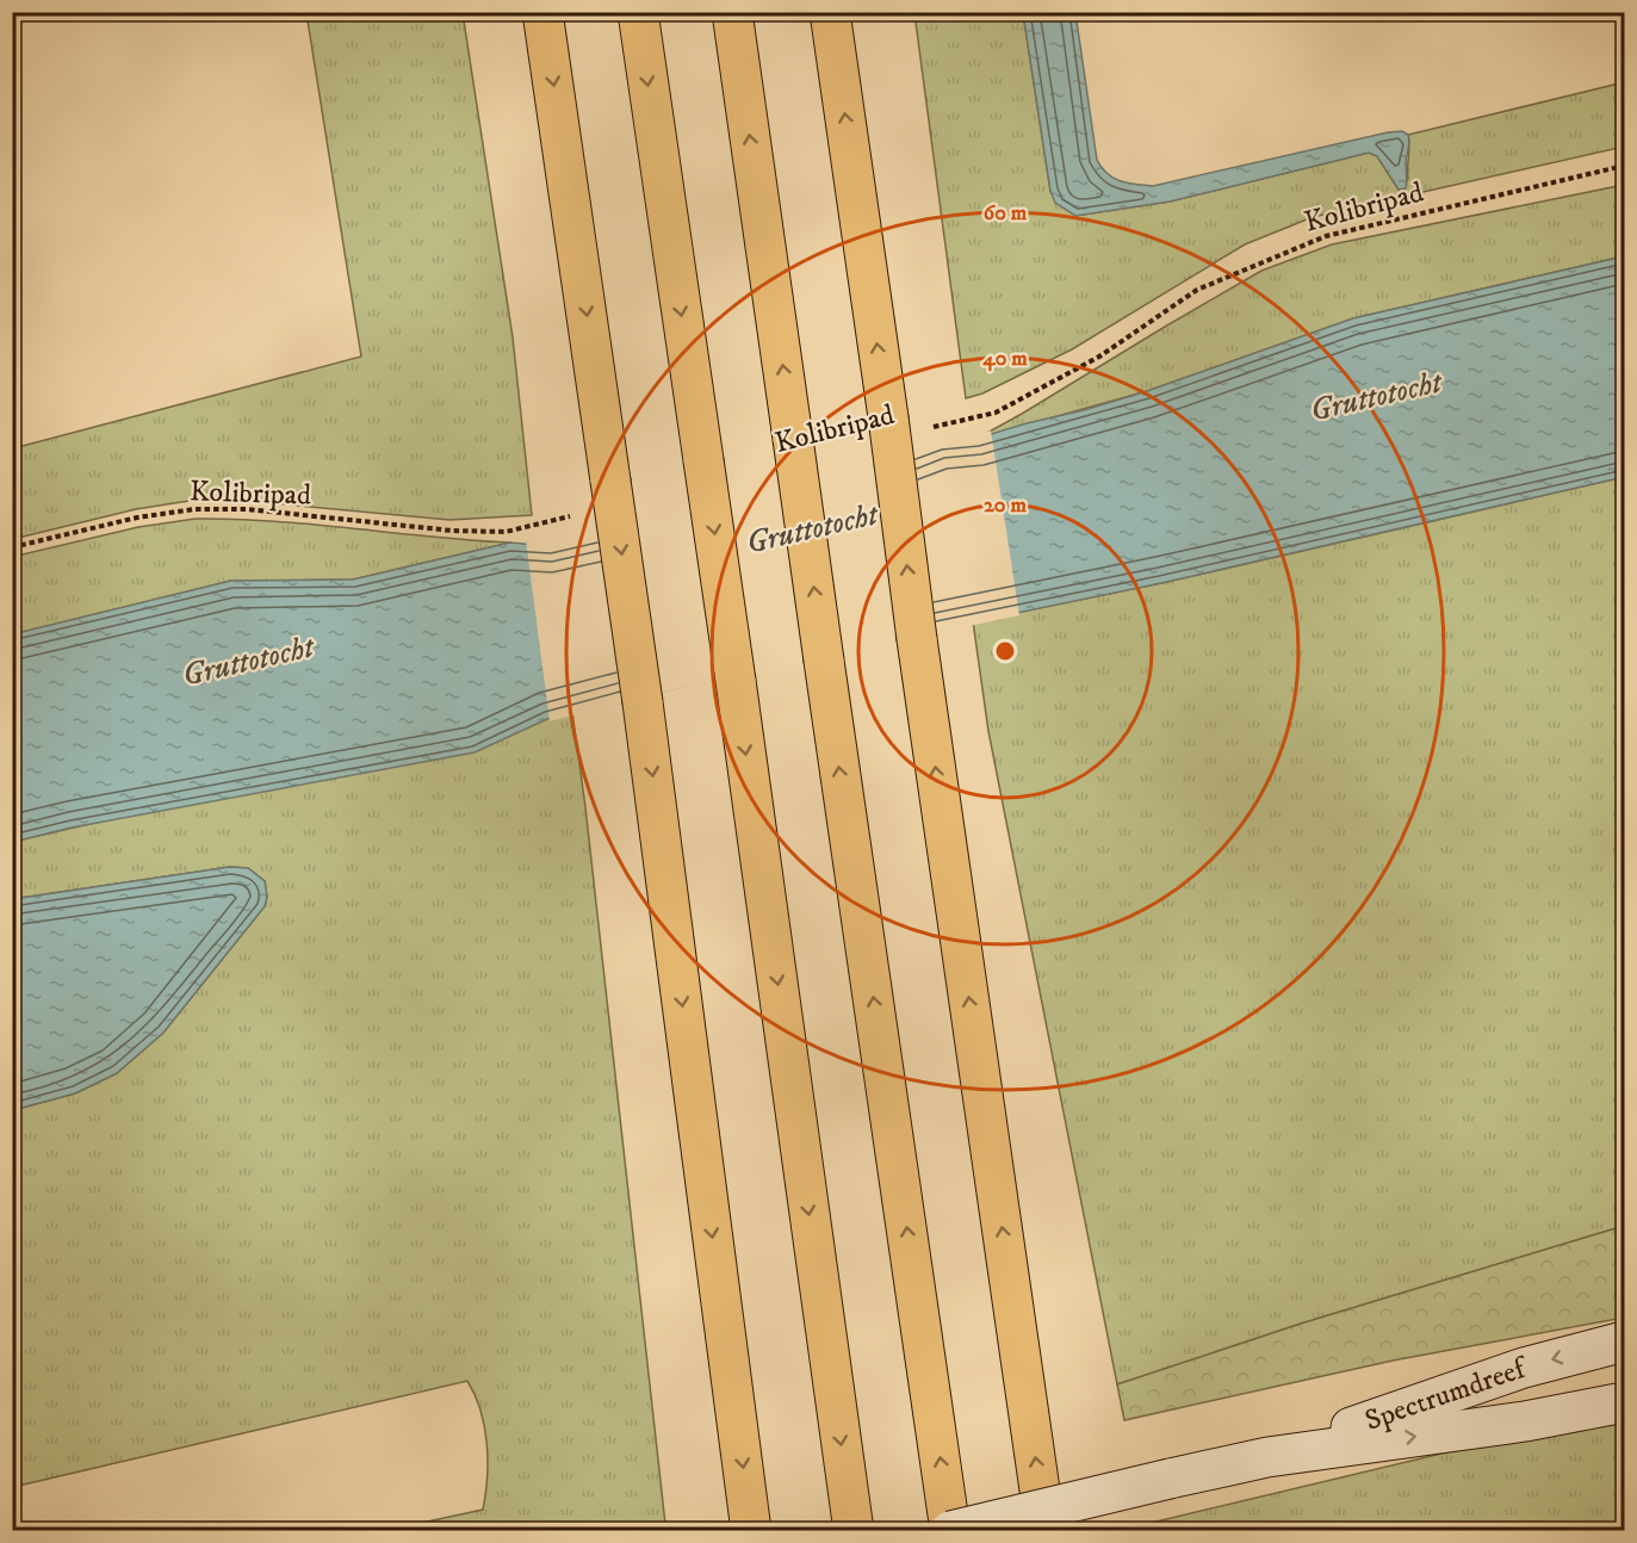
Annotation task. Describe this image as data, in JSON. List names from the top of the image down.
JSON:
{
  "streets": {
    "main road": ["Spectrumdreef"],
    "path": ["Kolibripad"]
  },
  "water": ["Gruttotocht"],
  "rings": ["60 m", "40 m", "20 m"]
}
